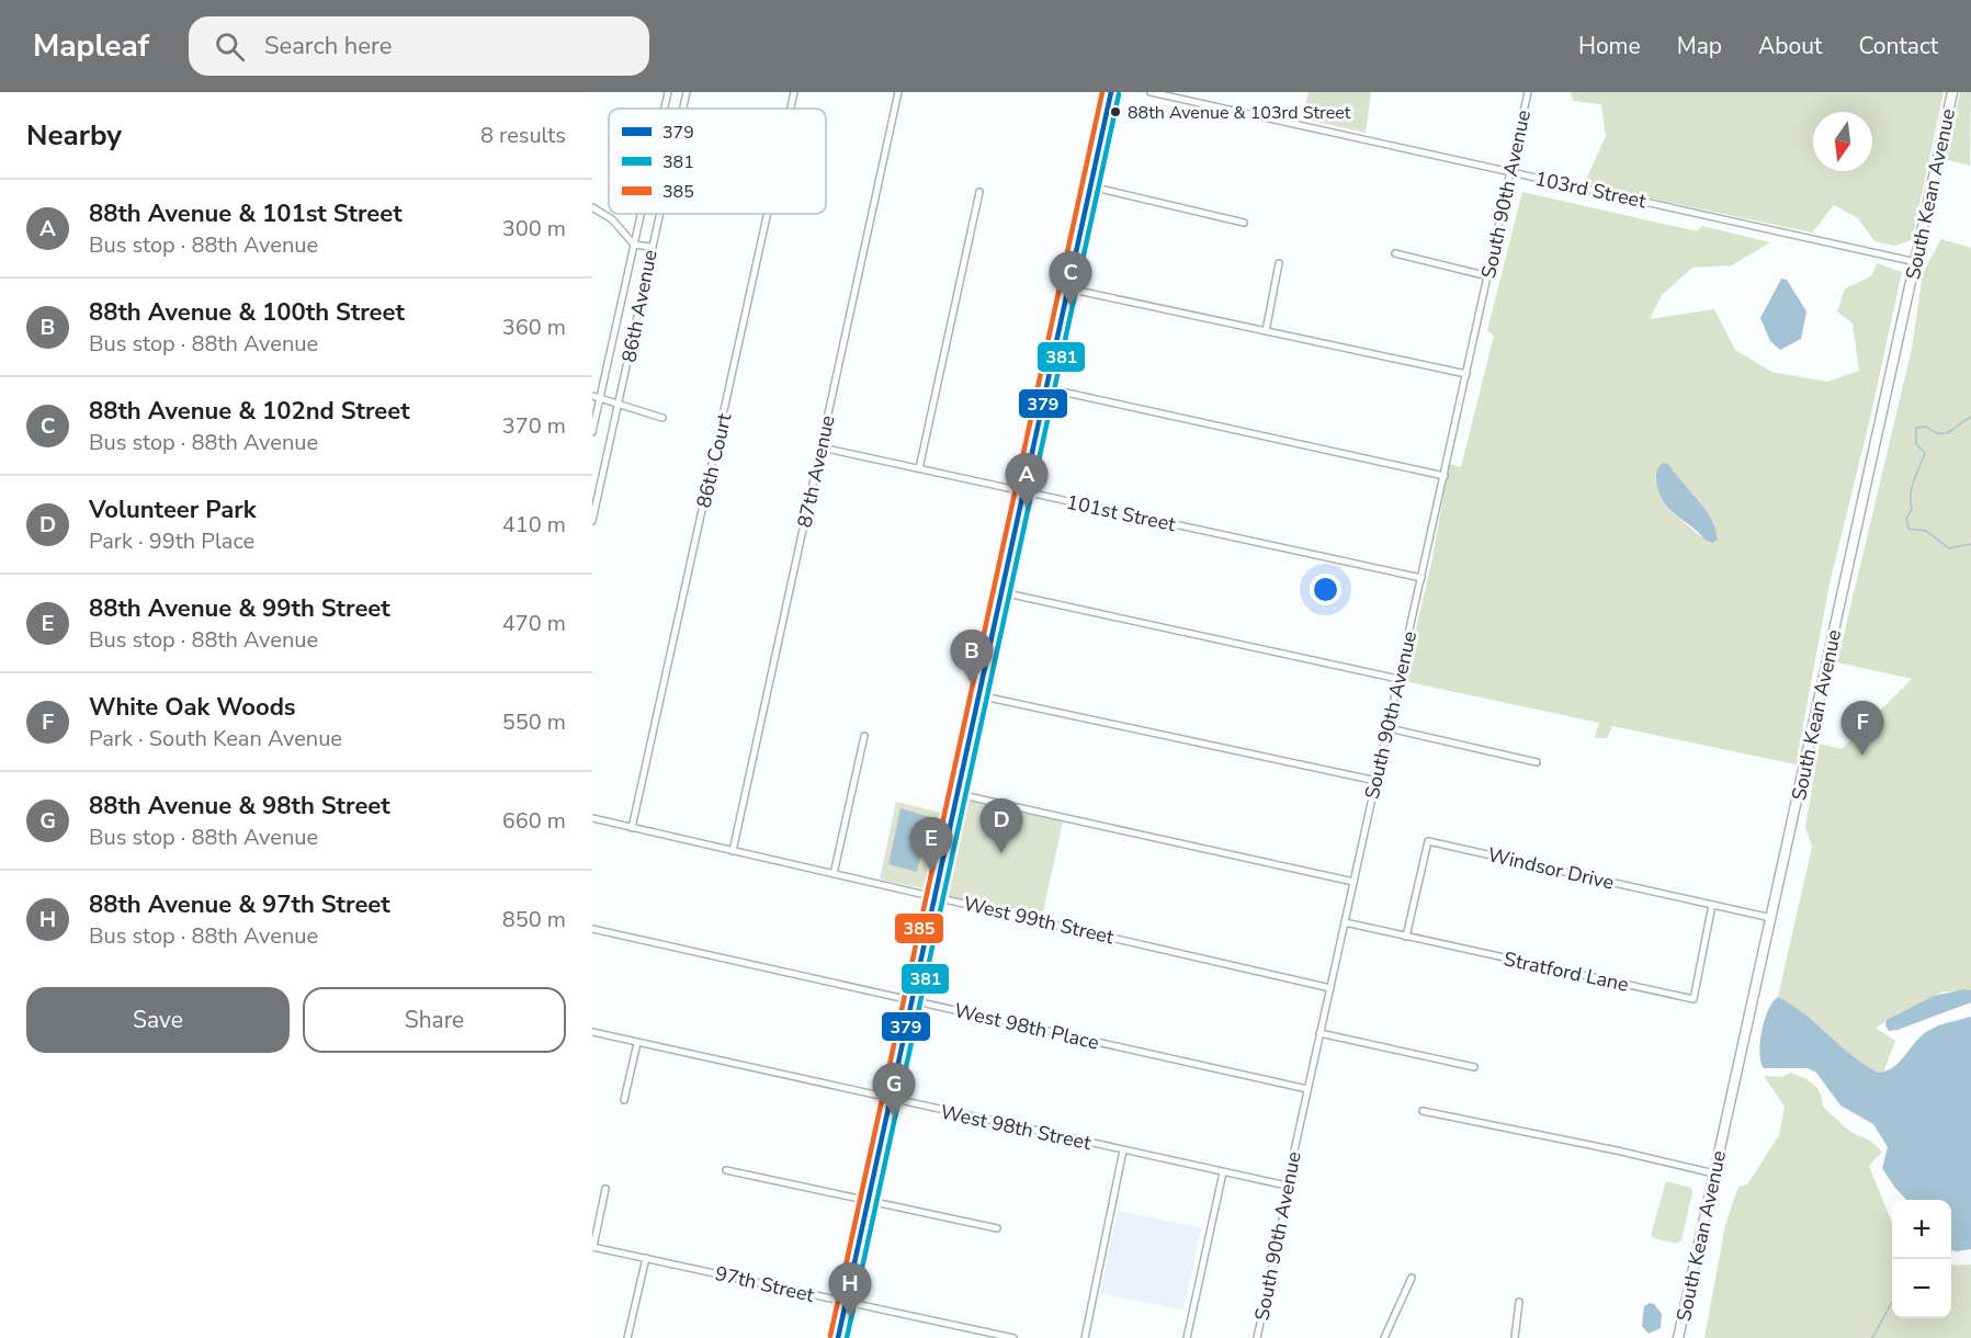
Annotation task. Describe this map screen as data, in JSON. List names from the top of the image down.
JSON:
{
  "streets": {
    "street": [
      "103rd Street",
      "South 90th Avenue",
      "South Kean Avenue",
      "86th Avenue",
      "86th Court",
      "87th Avenue",
      "101st Street",
      "Windsor Drive",
      "West 99th Street",
      "Stratford Lane",
      "West 98th Place",
      "West 98th Street",
      "97th Street"
    ]
  },
  "crossings": [
    ["103rd Street", "South 90th Avenue"],
    ["103rd Street", "South Kean Avenue"],
    ["South 90th Avenue", "101st Street"],
    ["South 90th Avenue", "West 99th Street"],
    ["South 90th Avenue", "Stratford Lane"],
    ["South 90th Avenue", "West 98th Place"],
    ["South 90th Avenue", "West 98th Street"],
    ["South Kean Avenue", "Windsor Drive"],
    ["86th Court", "West 99th Street"],
    ["87th Avenue", "101st Street"],
    ["87th Avenue", "West 99th Street"],
    ["Windsor Drive", "Stratford Lane"]
  ],
  "places": ["88th Avenue & 103rd Street"],
  "lines": ["transit line 379", "transit line 385", "transit line 381"],
  "legend": ["379", "381", "385"],
  "north": "bottom",
  "page": {
    "header": "Mapleaf",
    "search": "Search here",
    "nav": [
      "Home",
      "Map",
      "About",
      "Contact"
    ],
    "heading": ["Nearby", "8 results"],
    "list": [
      {
        "mark": "A",
        "name": "88th Avenue & 101st Street",
        "note": "Bus stop · 88th Avenue",
        "value": "300 m"
      },
      {
        "mark": "B",
        "name": "88th Avenue & 100th Street",
        "note": "Bus stop · 88th Avenue",
        "value": "360 m"
      },
      {
        "mark": "C",
        "name": "88th Avenue & 102nd Street",
        "note": "Bus stop · 88th Avenue",
        "value": "370 m"
      },
      {
        "mark": "D",
        "name": "Volunteer Park",
        "note": "Park · 99th Place",
        "value": "410 m"
      },
      {
        "mark": "E",
        "name": "88th Avenue & 99th Street",
        "note": "Bus stop · 88th Avenue",
        "value": "470 m"
      },
      {
        "mark": "F",
        "name": "White Oak Woods",
        "note": "Park · South Kean Avenue",
        "value": "550 m"
      },
      {
        "mark": "G",
        "name": "88th Avenue & 98th Street",
        "note": "Bus stop · 88th Avenue",
        "value": "660 m"
      },
      {
        "mark": "H",
        "name": "88th Avenue & 97th Street",
        "note": "Bus stop · 88th Avenue",
        "value": "850 m"
      }
    ],
    "pins": [
      "C",
      "A",
      "B",
      "F",
      "D",
      "E",
      "G",
      "H"
    ],
    "buttons": ["Save", "Share"],
    "map_buttons": ["+", "−"]
  }
}
